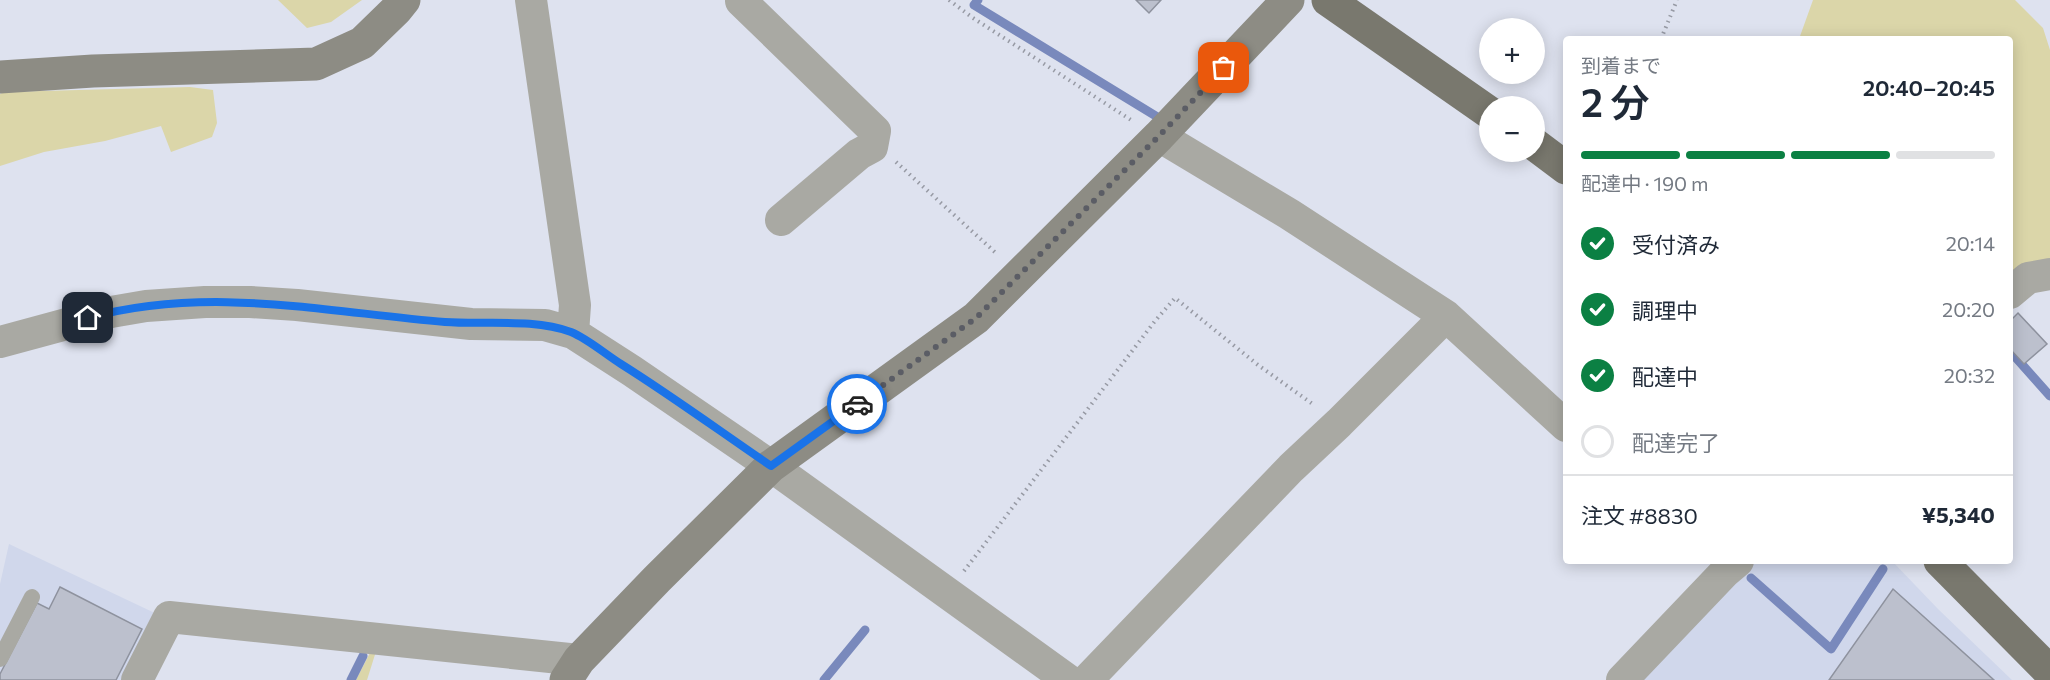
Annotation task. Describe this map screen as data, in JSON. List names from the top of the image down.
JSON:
{
  "page": {
    "map_buttons": ["+", "−"],
    "heading": ["2 分", "到着まで", "20:40–20:45"],
    "panel": ["注文 #8830", "¥5,340"],
    "bar": "配達中 · 190 m",
    "list": [
      ["受付済み", "20:14"],
      ["調理中", "20:20"],
      ["配達中", "20:32"],
      "配達完了"
    ]
  }
}
